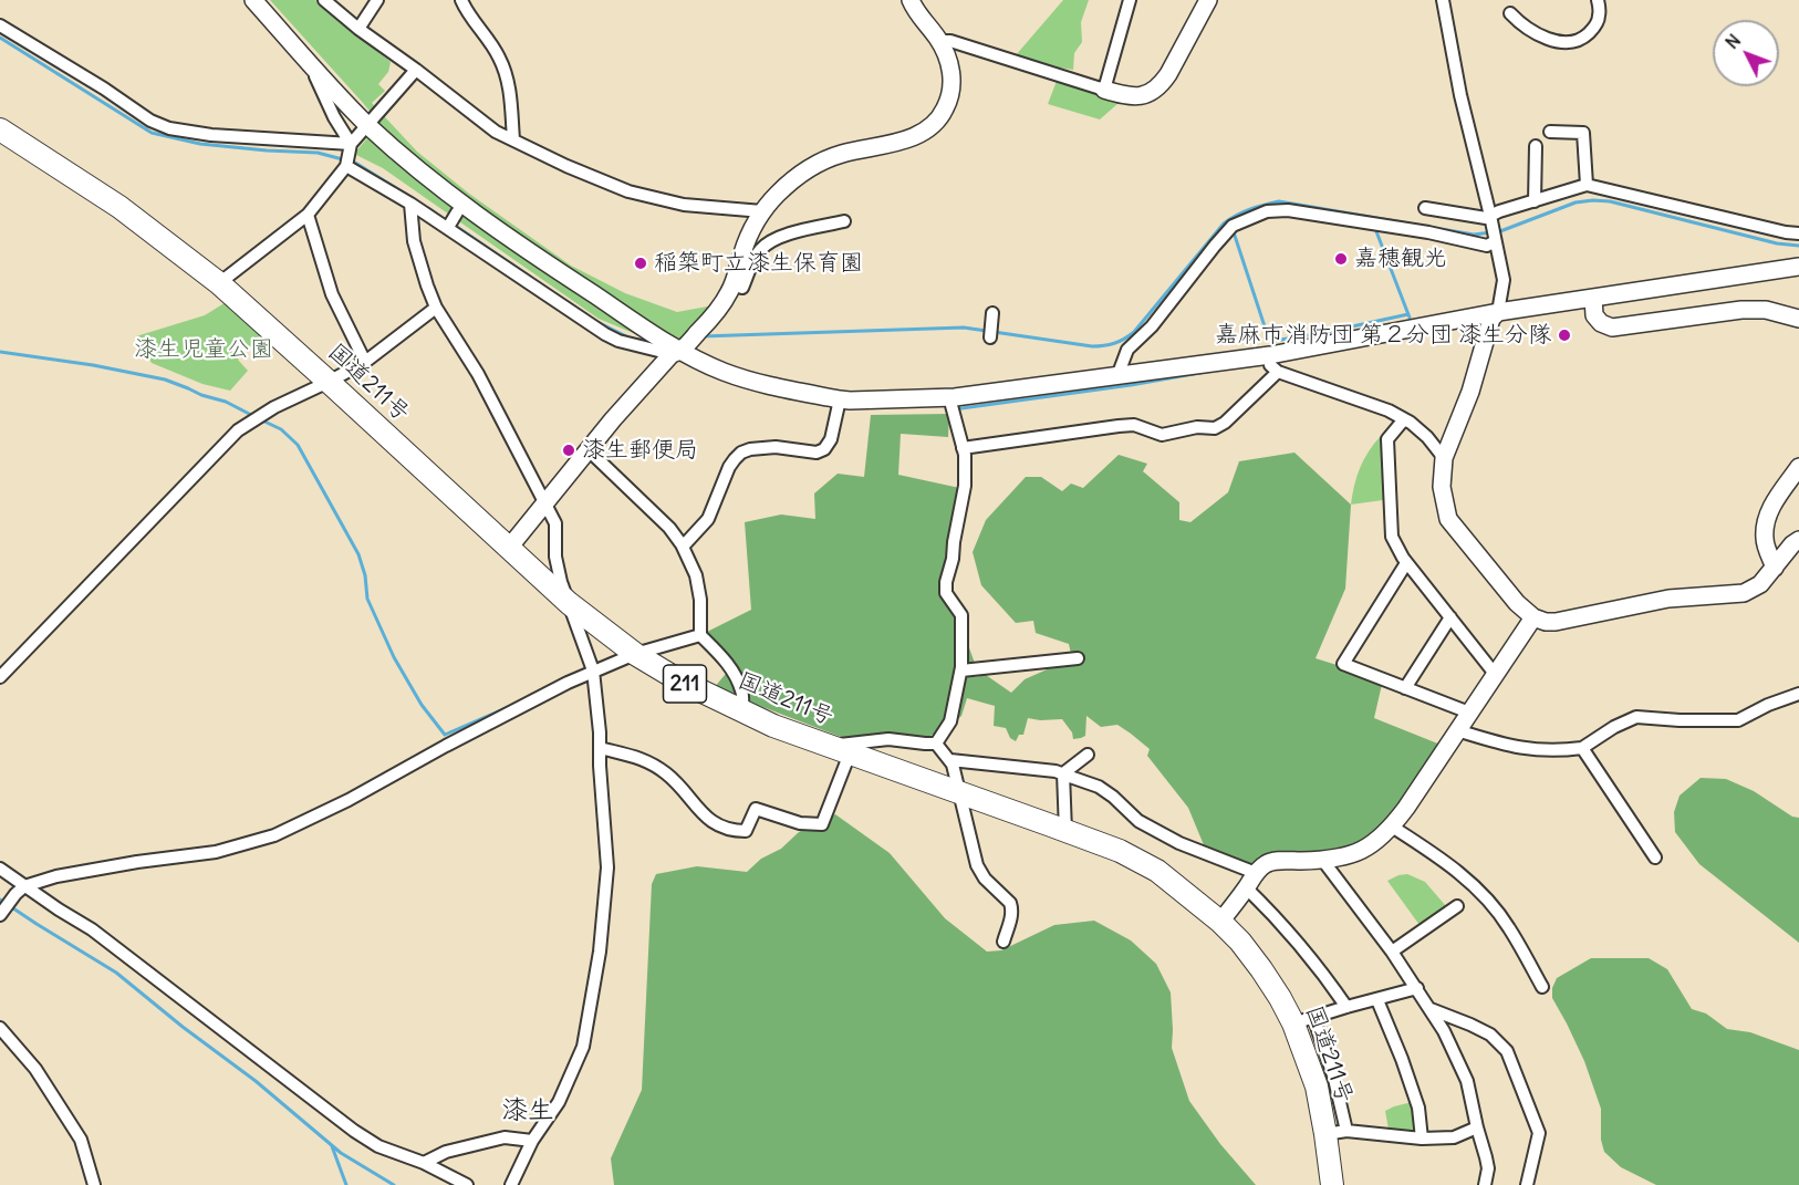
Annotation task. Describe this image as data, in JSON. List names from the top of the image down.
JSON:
{
  "streets": {
    "highway": ["国道211号", "211"]
  },
  "districts": ["漆生"],
  "parks": ["漆生児童公園"],
  "places": [
    "嘉穂観光",
    "稲築町立漆生保育園",
    "嘉麻市消防団 第２分団 漆生分隊",
    "漆生郵便局"
  ],
  "north": "top left"
}
